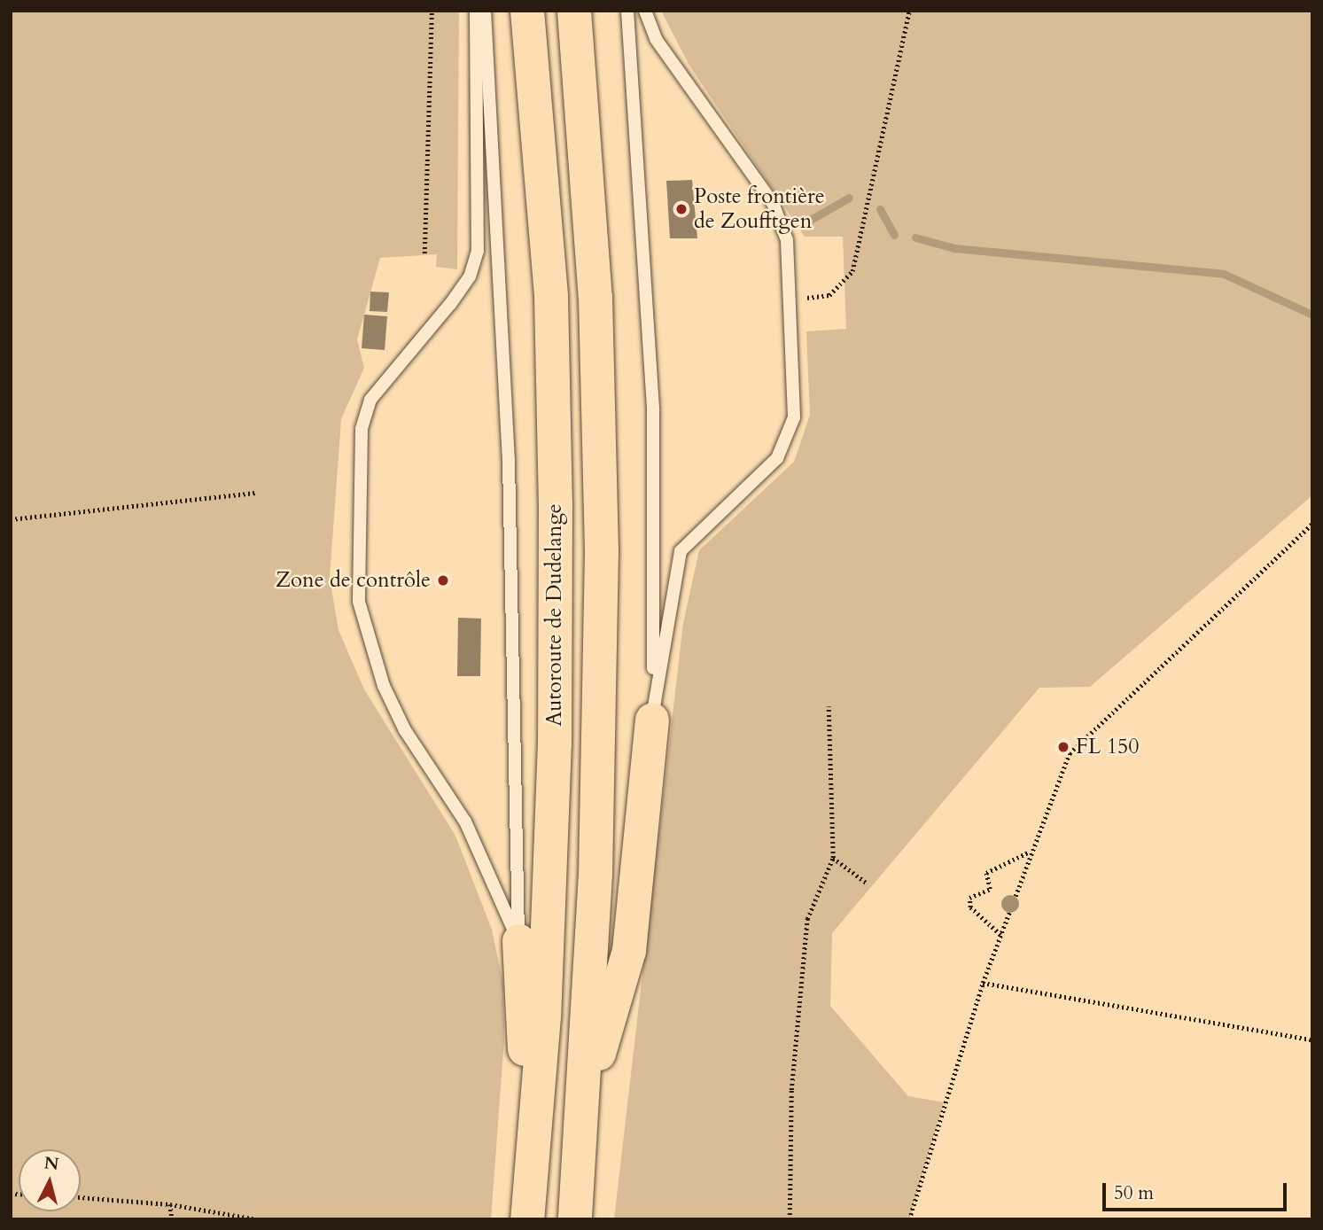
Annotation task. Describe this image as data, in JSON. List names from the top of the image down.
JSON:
{
  "streets": {
    "highway": ["Autoroute de Dudelange"]
  },
  "places": ["Poste frontière de Zoufftgen", "Zone de contrôle", "FL 150"],
  "scale_bar": "50 m",
  "north": "top"
}
